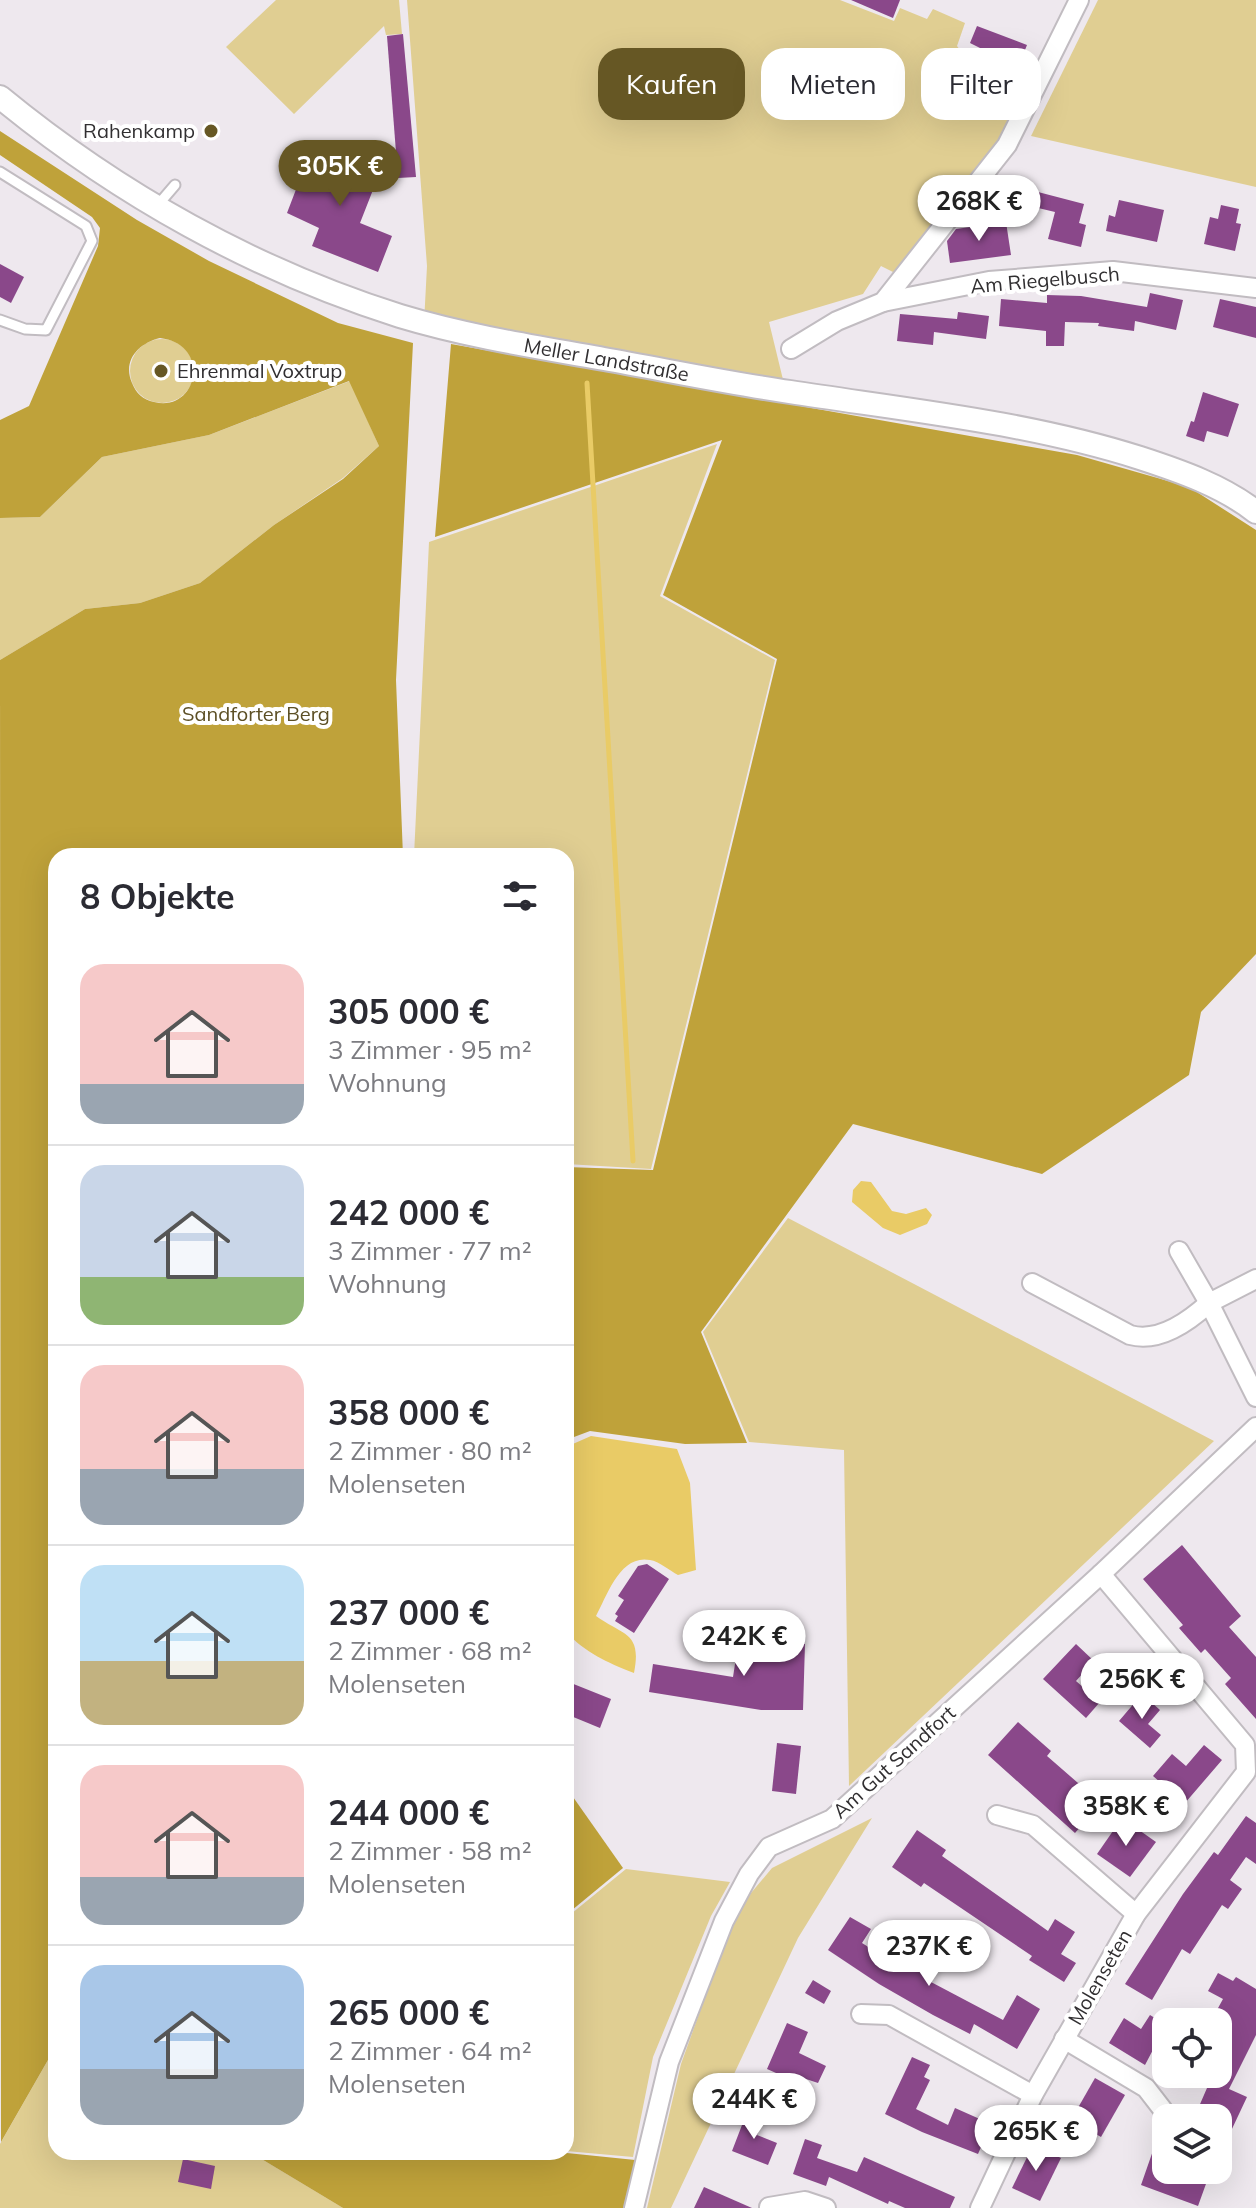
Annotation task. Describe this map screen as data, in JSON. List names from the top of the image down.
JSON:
{
  "streets": {
    "street": [
      "Am Riegelbusch",
      "Meller Landstraße",
      "Am Gut Sandfort",
      "Molenseten"
    ]
  },
  "crossings": [
    ["Am Gut Sandfort", "Molenseten"]
  ],
  "parks": ["Sandforter Berg"],
  "places": ["Rahenkamp", "Ehrenmal Voxtrup"],
  "page": {
    "chip": ["Kaufen", "Mieten", "Filter"],
    "price": [
      "305K €",
      "268K €",
      "242K €",
      "256K €",
      "358K €",
      "237K €",
      "244K €",
      "265K €"
    ],
    "heading": "8 Objekte",
    "list": [
      {
        "name": "305 000 €",
        "note": "3 Zimmer · 95 m² · Wohnung"
      },
      {
        "name": "242 000 €",
        "note": "3 Zimmer · 77 m² · Wohnung"
      },
      {
        "name": "358 000 €",
        "note": "2 Zimmer · 80 m² · Molenseten"
      },
      {
        "name": "237 000 €",
        "note": "2 Zimmer · 68 m² · Molenseten"
      },
      {
        "name": "244 000 €",
        "note": "2 Zimmer · 58 m² · Molenseten"
      },
      {
        "name": "265 000 €",
        "note": "2 Zimmer · 64 m² · Molenseten"
      }
    ]
  }
}
